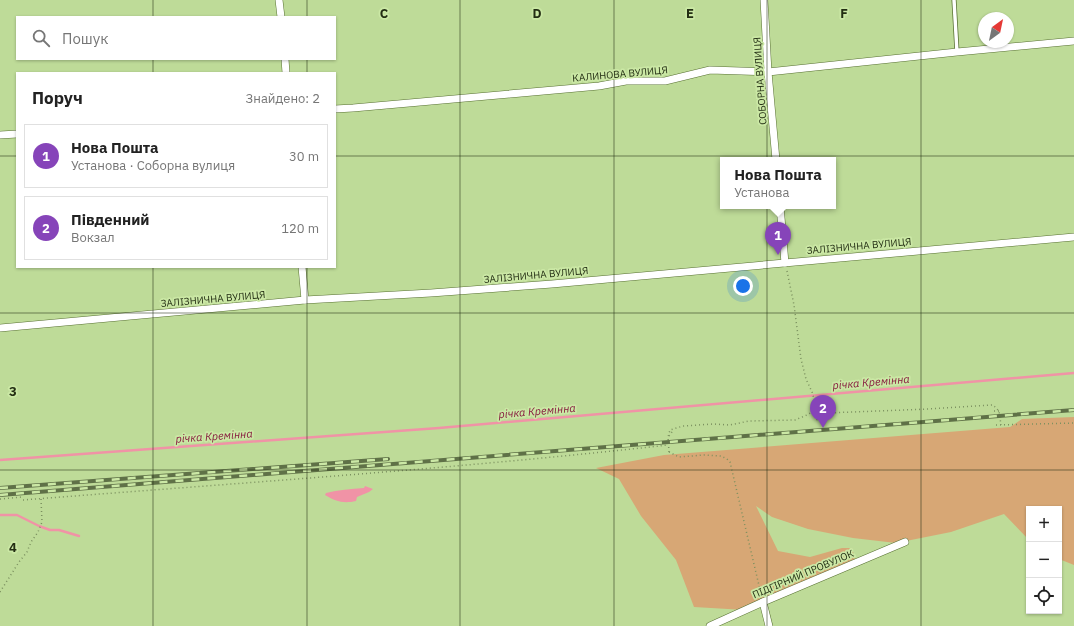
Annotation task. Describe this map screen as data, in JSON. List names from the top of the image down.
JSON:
{
  "streets": {
    "street": [
      "КАЛИНОВА ВУЛИЦЯ",
      "СОБОРНА ВУЛИЦЯ",
      "ЗАЛІЗНИЧНА ВУЛИЦЯ",
      "ПІДГІРНИЙ ПРОВУЛОК"
    ]
  },
  "crossings": [
    ["КАЛИНОВА ВУЛИЦЯ", "СОБОРНА ВУЛИЦЯ"]
  ],
  "water": ["річка Кремінна"],
  "north": "top right",
  "page": {
    "search": "Пошук",
    "heading": ["Поруч", "Знайдено: 2"],
    "list": [
      {
        "mark": "1",
        "name": "Нова Пошта",
        "note": "Установа · Соборна вулиця",
        "value": "30 m"
      },
      {
        "mark": "2",
        "name": "Південний",
        "note": "Вокзал",
        "value": "120 m"
      }
    ],
    "popup": ["Нова Пошта", "Установа"],
    "pins": ["1", "2"],
    "map_buttons": ["+", "−"]
  },
  "grid": {
    "columns": [
      "C",
      "D",
      "E",
      "F"
    ],
    "rows": ["3", "4"]
  }
}
